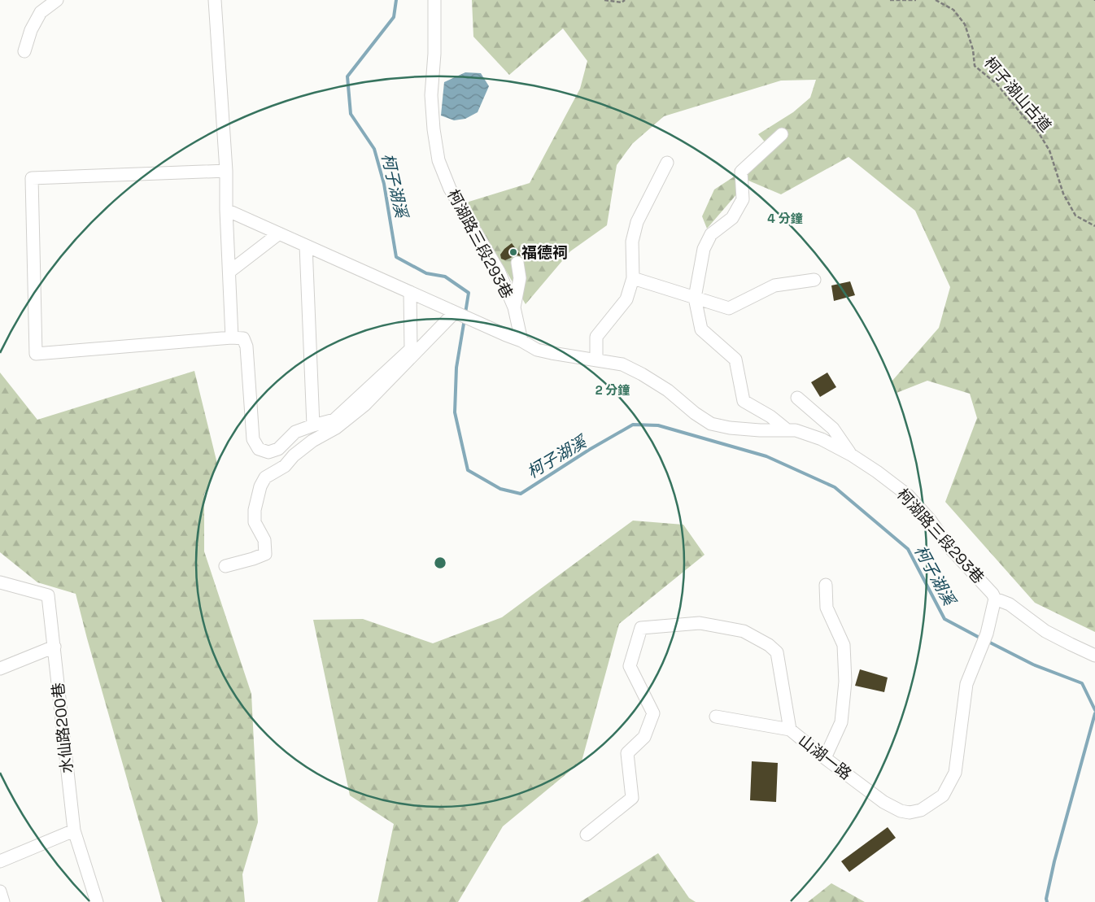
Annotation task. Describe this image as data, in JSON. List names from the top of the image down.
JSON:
{
  "streets": {
    "street": ["柯湖路三段293巷", "水仙路200巷", "山湖一路"],
    "path": ["柯子湖山古道"]
  },
  "crossings": [
    ["柯湖路三段293巷", "山湖一路"]
  ],
  "water": ["柯子湖溪"],
  "places": ["福德祠"],
  "rings": ["4 分鐘", "2 分鐘"]
}
